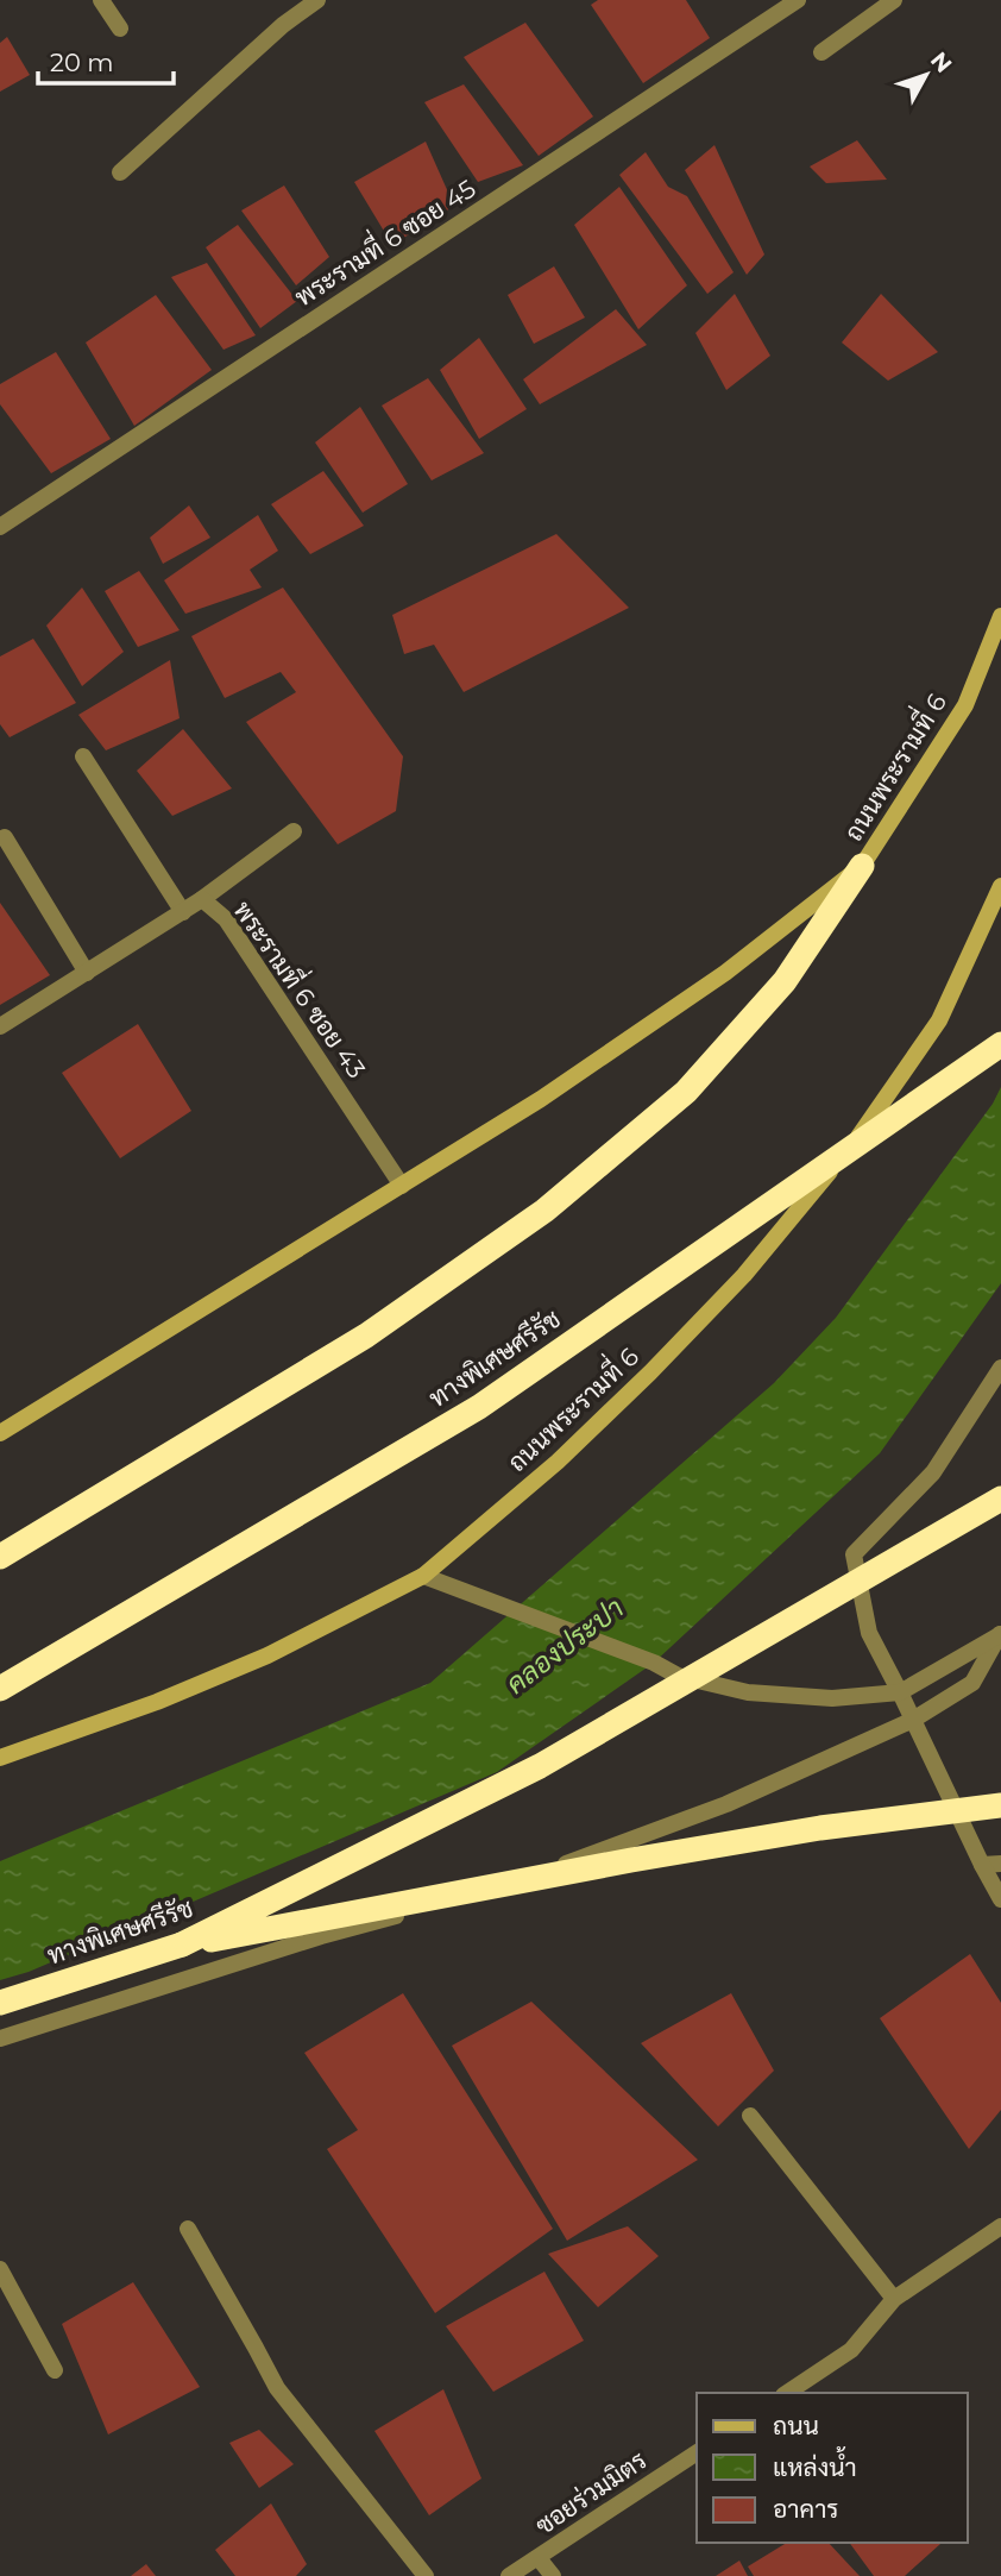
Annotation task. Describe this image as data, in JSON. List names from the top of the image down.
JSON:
{
  "streets": {
    "highway": ["ทางพิเศษศรีรัช"],
    "main road": ["ถนนพระรามที่ 6"],
    "street": ["พระรามที่ 6 ซอย 45", "พระรามที่ 6 ซอย 43", "ซอยร่วมมิตร"]
  },
  "crossings": [
    ["ถนนพระรามที่ 6", "พระรามที่ 6 ซอย 43"]
  ],
  "water": ["คลองประปา"],
  "legend": ["ถนน", "แหล่งน้ำ", "อาคาร"],
  "scale_bar": "20 m",
  "north": "top right"
}
